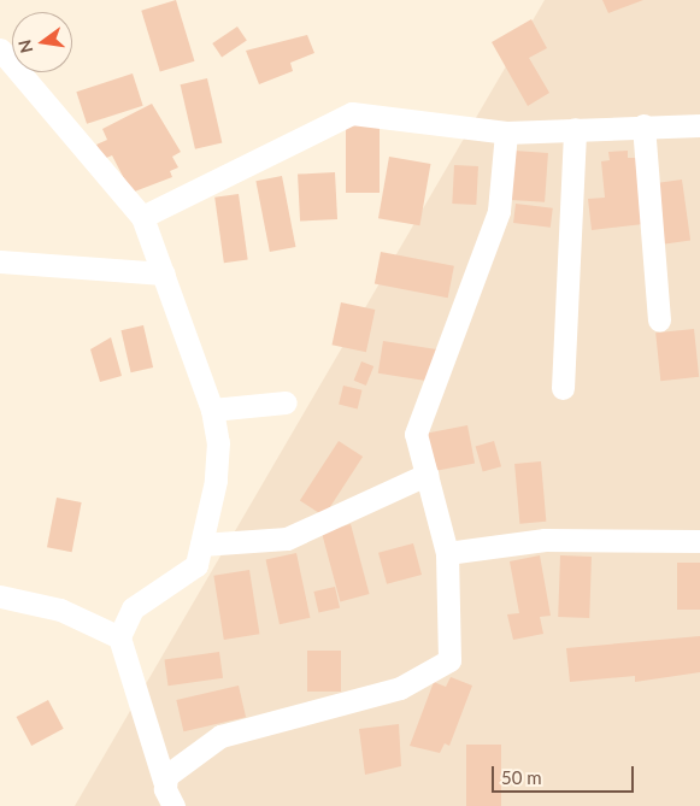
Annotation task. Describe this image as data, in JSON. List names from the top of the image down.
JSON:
{
  "scale_bar": "50 m",
  "north": "left"
}
